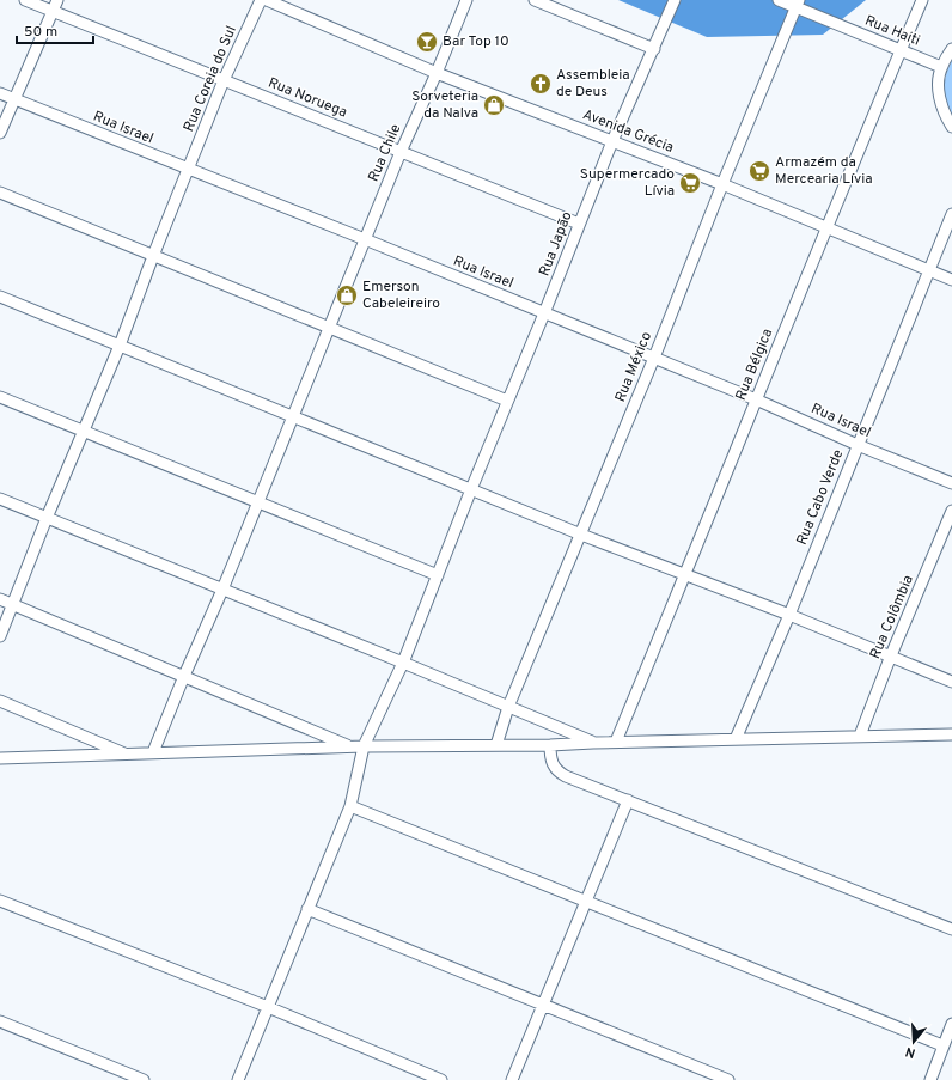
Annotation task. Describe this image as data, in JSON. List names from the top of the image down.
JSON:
{
  "streets": {
    "street": [
      "Rua Haiti",
      "Rua Coreia do Sul",
      "Rua Noruega",
      "Rua Israel",
      "Avenida Grécia",
      "Rua Chile",
      "Rua Japão",
      "Rua Bélgica",
      "Rua México",
      "Rua Cabo Verde",
      "Rua Colômbia"
    ]
  },
  "crossings": [
    ["Rua Haiti", "Rua Bélgica"],
    ["Rua Haiti", "Rua México"],
    ["Rua Coreia do Sul", "Rua Noruega"],
    ["Rua Coreia do Sul", "Rua Israel"],
    ["Rua Noruega", "Rua Chile"],
    ["Rua Noruega", "Rua Japão"],
    ["Rua Israel", "Rua Chile"],
    ["Rua Israel", "Rua Japão"],
    ["Rua Israel", "Rua Bélgica"],
    ["Rua Israel", "Rua México"],
    ["Rua Israel", "Rua Cabo Verde"],
    ["Avenida Grécia", "Rua Chile"],
    ["Avenida Grécia", "Rua Japão"],
    ["Avenida Grécia", "Rua Bélgica"],
    ["Avenida Grécia", "Rua México"],
    ["Avenida Grécia", "Rua Cabo Verde"]
  ],
  "places": {
    "bar": ["Bar Top 10"],
    "church": ["Assembleia de Deus"],
    "shop": ["Sorveteria da Nalva", "Emerson Cabeleireiro"],
    "supermarket": ["Armazém da Mercearia Lívia", "Supermercado Lívia"]
  },
  "scale_bar": "50 m",
  "north": "bottom"
}
